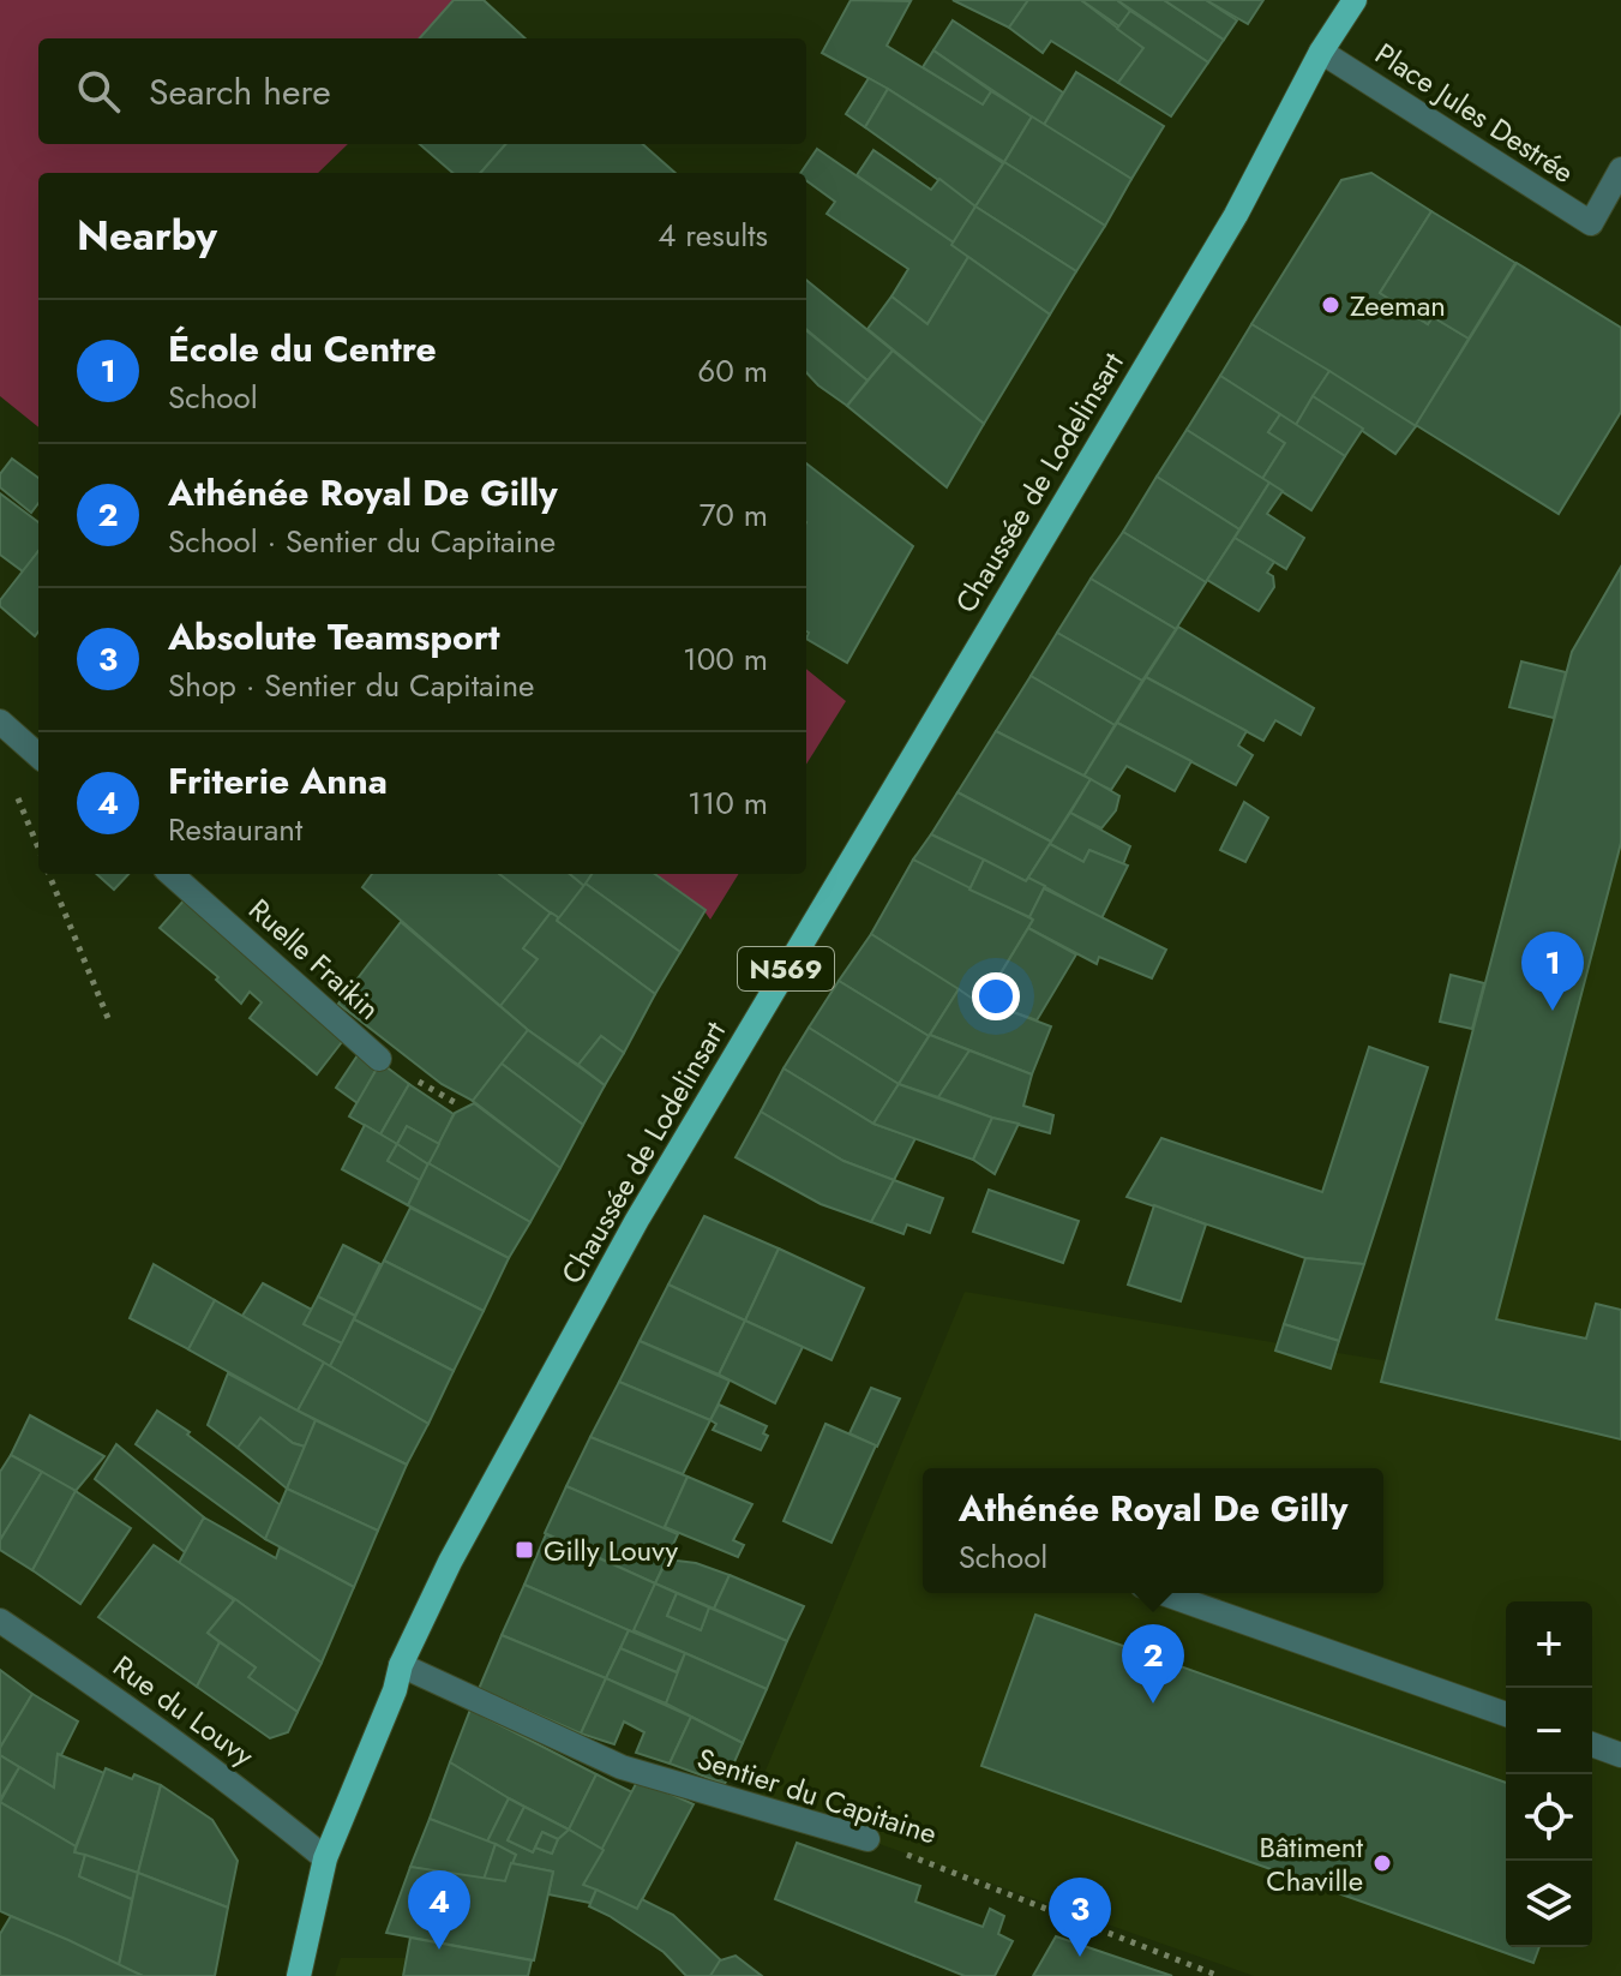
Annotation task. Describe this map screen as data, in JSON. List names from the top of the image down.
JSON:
{
  "streets": {
    "main road": ["Chaussée de Lodelinsart", "N569"],
    "street": [
      "Place Jules Destrée",
      "Ruelle Fraikin",
      "Rue du Louvy",
      "Sentier du Capitaine"
    ]
  },
  "crossings": [
    ["Place Jules Destrée", "Chaussée de Lodelinsart"],
    ["Chaussée de Lodelinsart", "Rue du Louvy"],
    ["Chaussée de Lodelinsart", "Sentier du Capitaine"]
  ],
  "places": {
    "other": ["Zeeman", "Bâtiment Chaville"],
    "transit": ["Gilly Louvy"]
  },
  "page": {
    "search": "Search here",
    "heading": ["Nearby", "4 results"],
    "list": [
      {
        "mark": "1",
        "name": "École du Centre",
        "note": "School",
        "value": "60 m"
      },
      {
        "mark": "2",
        "name": "Athénée Royal De Gilly",
        "note": "School · Sentier du Capitaine",
        "value": "70 m"
      },
      {
        "mark": "3",
        "name": "Absolute Teamsport",
        "note": "Shop · Sentier du Capitaine",
        "value": "100 m"
      },
      {
        "mark": "4",
        "name": "Friterie Anna",
        "note": "Restaurant",
        "value": "110 m"
      }
    ],
    "pins": [
      "1",
      "2",
      "4",
      "3"
    ],
    "popup": ["Athénée Royal De Gilly", "School"],
    "map_buttons": ["+", "−"]
  }
}
